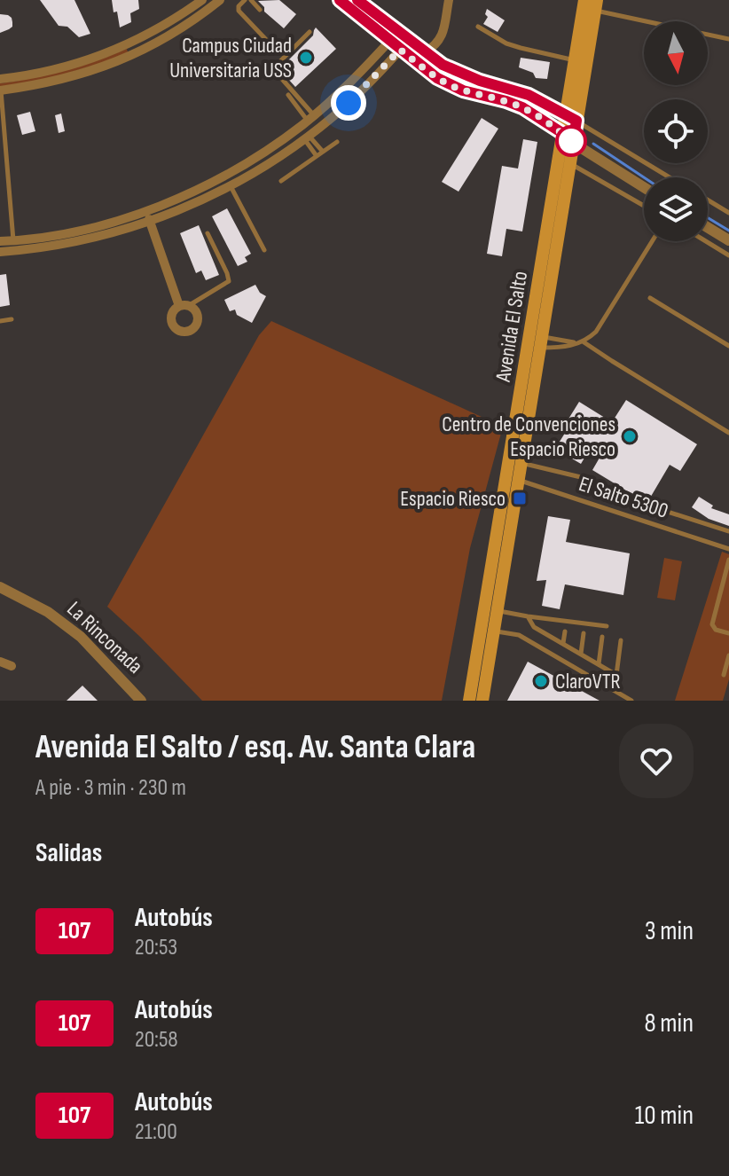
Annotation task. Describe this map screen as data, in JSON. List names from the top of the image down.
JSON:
{
  "streets": {
    "main road": ["Avenida El Salto"],
    "street": ["La Rinconada"],
    "lane": ["El Salto 5300"]
  },
  "crossings": [
    ["Avenida El Salto", "El Salto 5300"]
  ],
  "places": {
    "other": ["Campus Ciudad Universitaria USS", "Centro de Convenciones Espacio Riesco", "ClaroVTR"],
    "transit": ["Espacio Riesco"]
  },
  "lines": ["bus line 107"],
  "north": "bottom",
  "page": {
    "heading": [
      ["Avenida El Salto / esq. Av. Santa Clara", "A pie · 3 min · 230 m"],
      "Salidas"
    ],
    "list": [
      {
        "mark": "107",
        "name": "Autobús",
        "note": "20:53",
        "value": "3 min"
      },
      {
        "mark": "107",
        "name": "Autobús",
        "note": "20:58",
        "value": "8 min"
      },
      {
        "mark": "107",
        "name": "Autobús",
        "note": "21:00",
        "value": "10 min"
      }
    ]
  }
}
